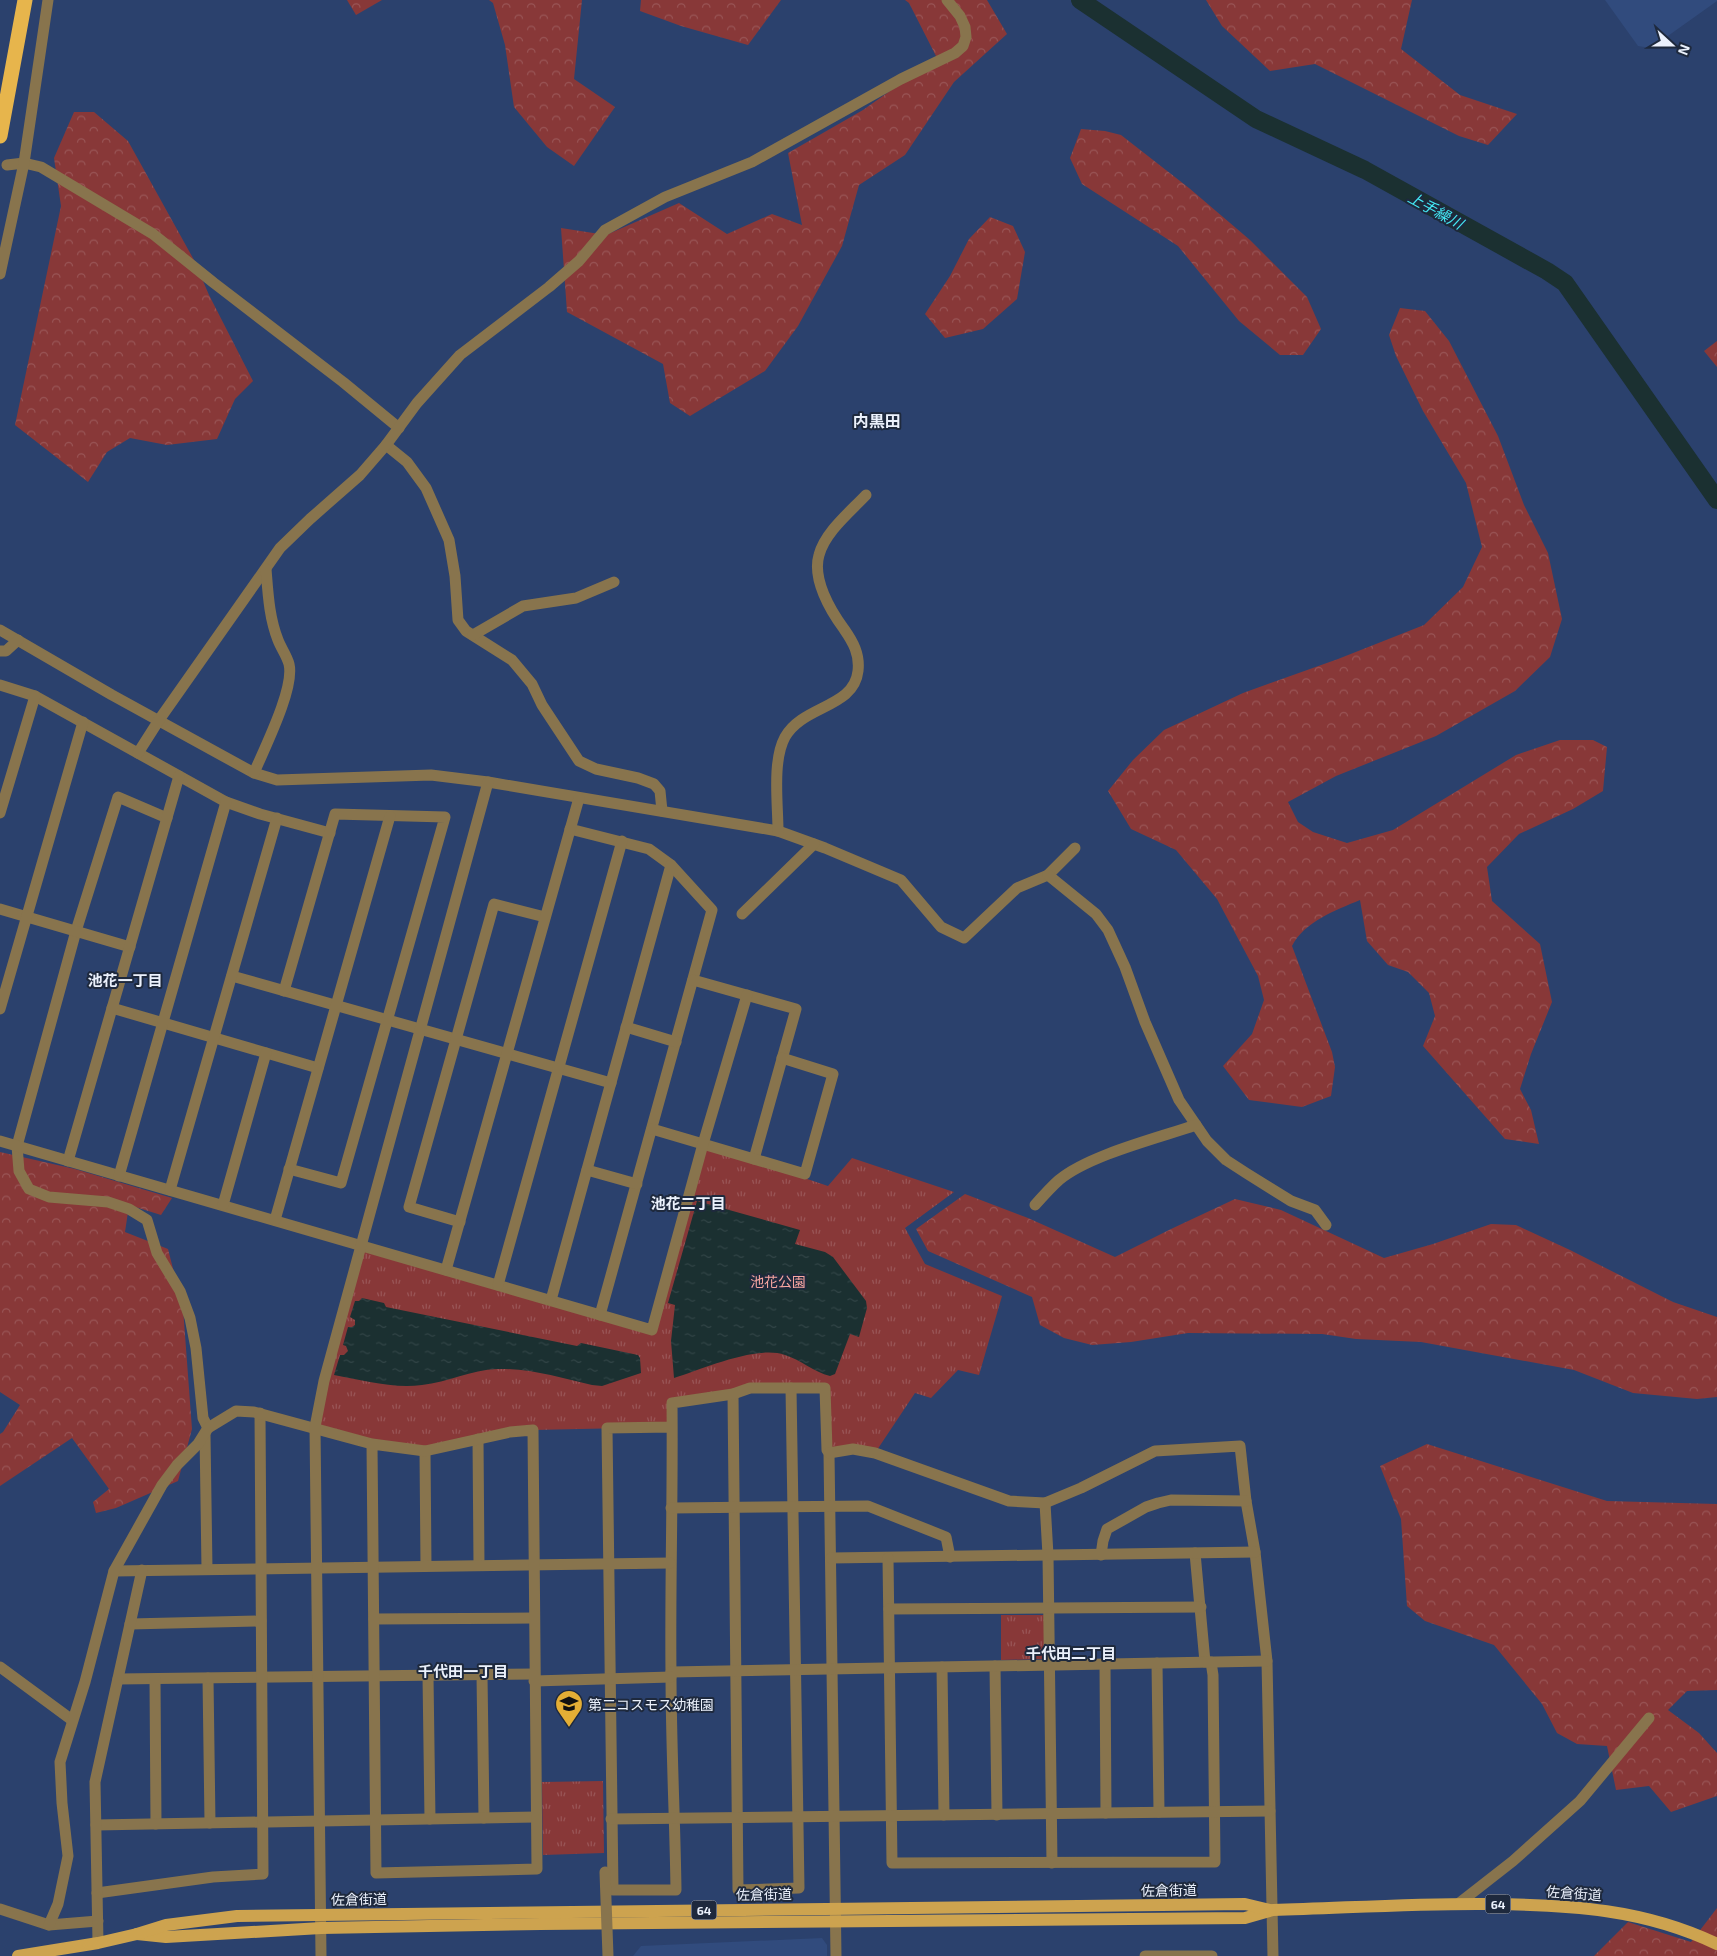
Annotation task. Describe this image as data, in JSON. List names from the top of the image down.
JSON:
{
  "streets": {
    "main road": ["佐倉街道", "64"]
  },
  "districts": [
    "内黒田",
    "池花一丁目",
    "池花二丁目",
    "千代田二丁目",
    "千代田一丁目"
  ],
  "water": ["上手繰川"],
  "parks": ["池花公園"],
  "places": {
    "school or university": ["第二コスモス幼稚園"]
  },
  "north": "right"
}
